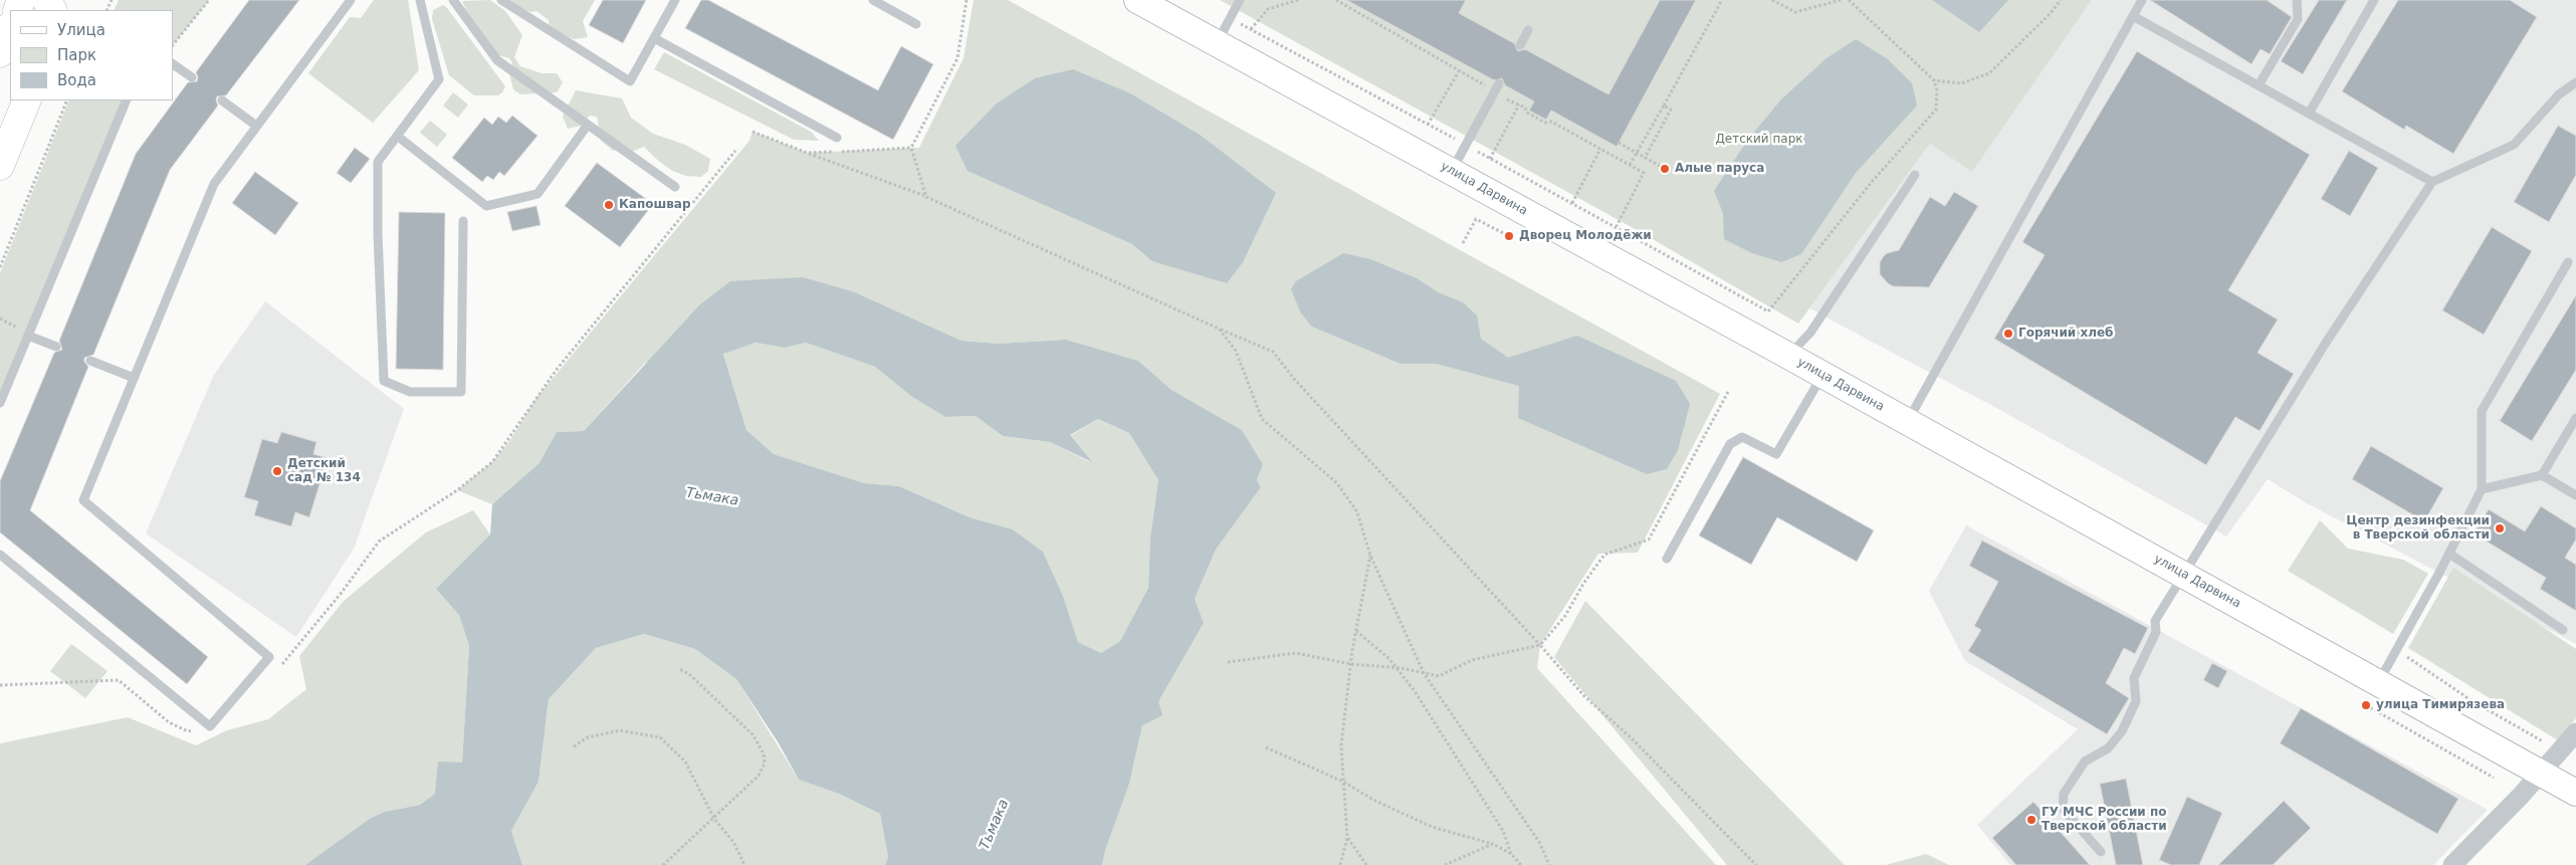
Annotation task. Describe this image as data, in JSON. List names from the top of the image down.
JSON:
{
  "streets": {
    "main road": ["улица Дарвина"]
  },
  "water": ["Тьмака"],
  "parks": ["Детский парк"],
  "places": [
    "Алые паруса",
    "Капошвар",
    "Дворец Молодёжи",
    "Горячий хлеб",
    "Детский сад № 134",
    "Центр дезинфекции в Тверской области",
    "улица Тимирязева",
    "ГУ МЧС России по Тверской области"
  ],
  "legend": ["Улица", "Парк", "Вода"]
}
